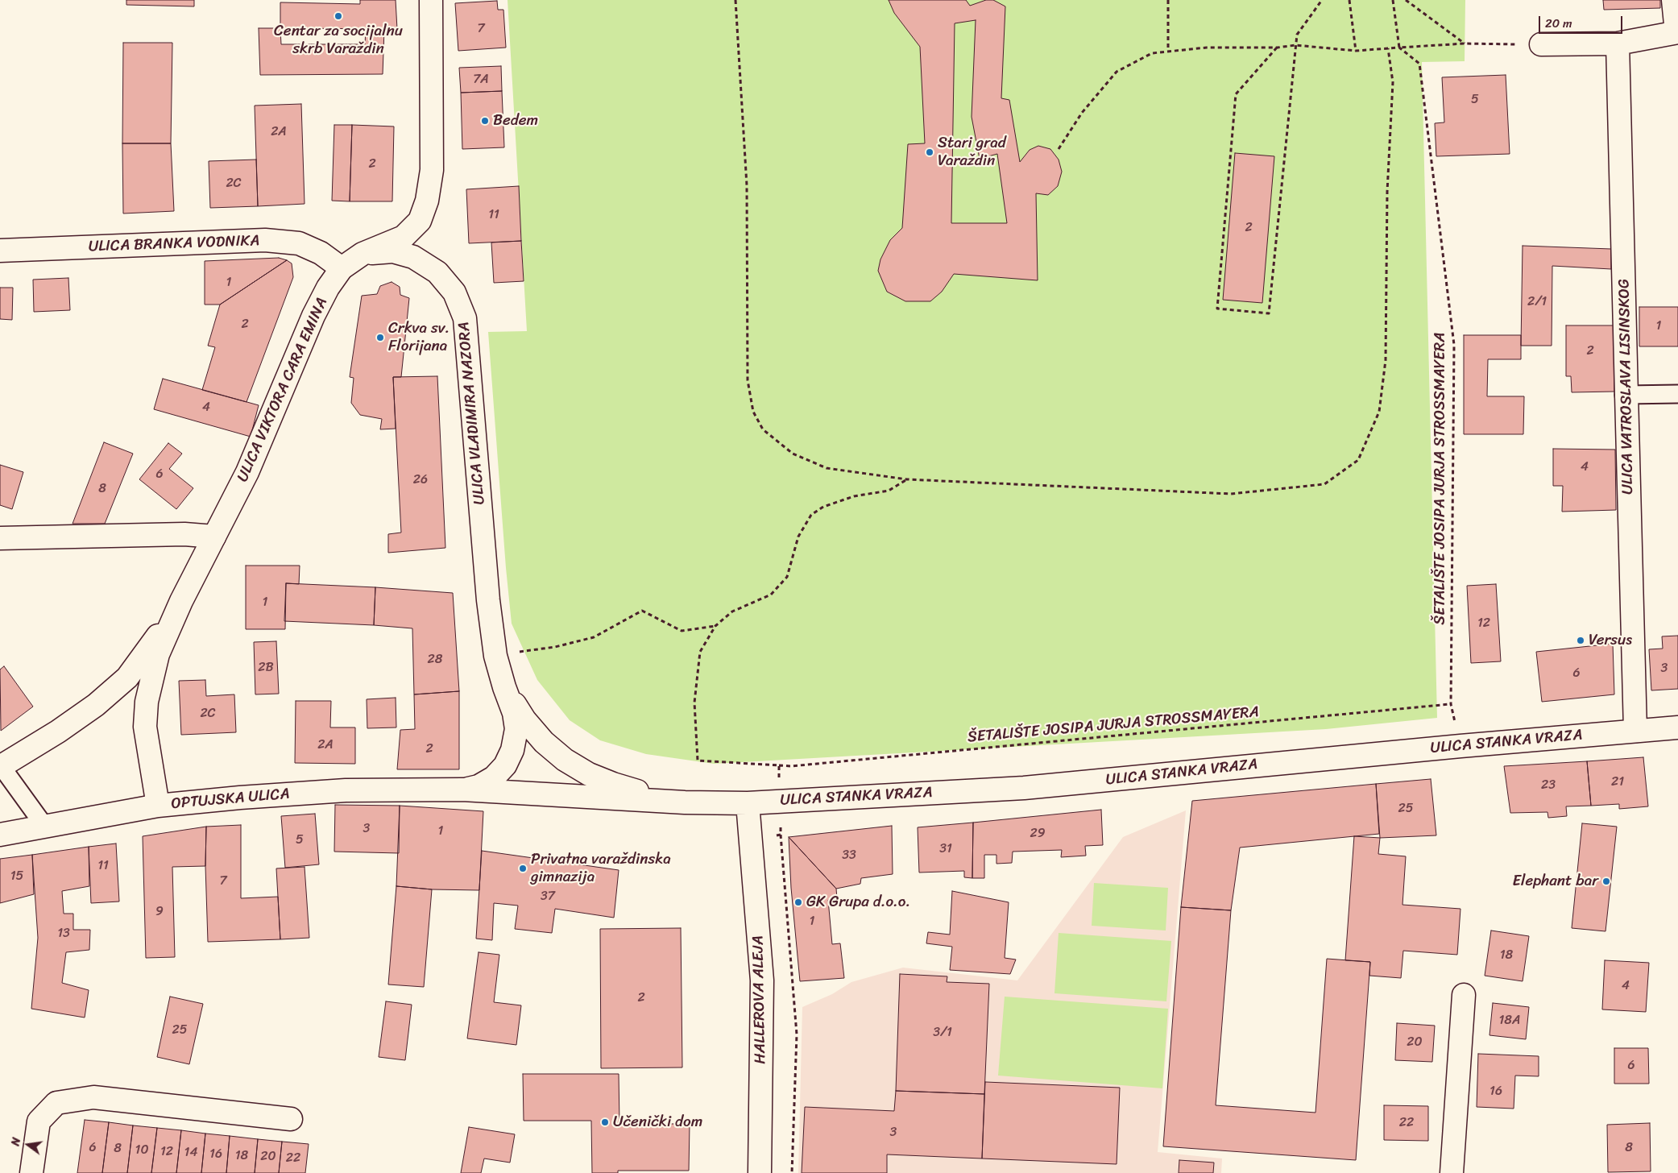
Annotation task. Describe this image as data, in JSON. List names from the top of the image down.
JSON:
{
  "streets": {
    "main road": [
      "ULICA BRANKA VODNIKA",
      "ULICA VATROSLAVA LISINSKOG",
      "ULICA VIKTORA CARA EMINA",
      "ULICA VLADIMIRA NAZORA",
      "ULICA STANKA VRAZA",
      "OPTUJSKA ULICA",
      "HALLEROVA ALEJA"
    ],
    "path": ["ŠETALIŠTE JOSIPA JURJA STROSSMAYERA"]
  },
  "crossings": [
    ["ULICA BRANKA VODNIKA", "ULICA VIKTORA CARA EMINA"],
    ["ULICA VATROSLAVA LISINSKOG", "ULICA STANKA VRAZA"],
    ["ULICA VIKTORA CARA EMINA", "ULICA VLADIMIRA NAZORA"],
    ["ULICA VLADIMIRA NAZORA", "ULICA STANKA VRAZA"],
    ["ŠETALIŠTE JOSIPA JURJA STROSSMAYERA", "ULICA STANKA VRAZA"],
    ["ULICA STANKA VRAZA", "OPTUJSKA ULICA"],
    ["ULICA STANKA VRAZA", "HALLEROVA ALEJA"]
  ],
  "places": [
    "Centar za socijalnu skrb Varaždin",
    "Bedem",
    "Stari grad Varaždin",
    "Crkva sv. Florijana",
    "Versus",
    "Privatna varaždinska gimnazija",
    "Elephant bar",
    "GK Grupa d.o.o.",
    "Učenički dom"
  ],
  "house_numbers": [
    "7",
    "7A",
    "5",
    "2A",
    "2",
    "2C",
    "11",
    "2",
    "1",
    "2/1",
    "2",
    "1",
    "2",
    "4",
    "4",
    "6",
    "26",
    "8",
    "1",
    "12",
    "28",
    "2B",
    "3",
    "6",
    "2C",
    "2A",
    "2",
    "21",
    "23",
    "25",
    "3",
    "1",
    "29",
    "5",
    "31",
    "33",
    "11",
    "15",
    "7",
    "37",
    "9",
    "1",
    "13",
    "18",
    "4",
    "2",
    "18A",
    "25",
    "3/1",
    "20",
    "6",
    "16",
    "22",
    "3",
    "6",
    "8",
    "8",
    "10",
    "12",
    "14",
    "16",
    "18",
    "20",
    "22"
  ],
  "scale_bar": "20 m",
  "north": "left"
}
